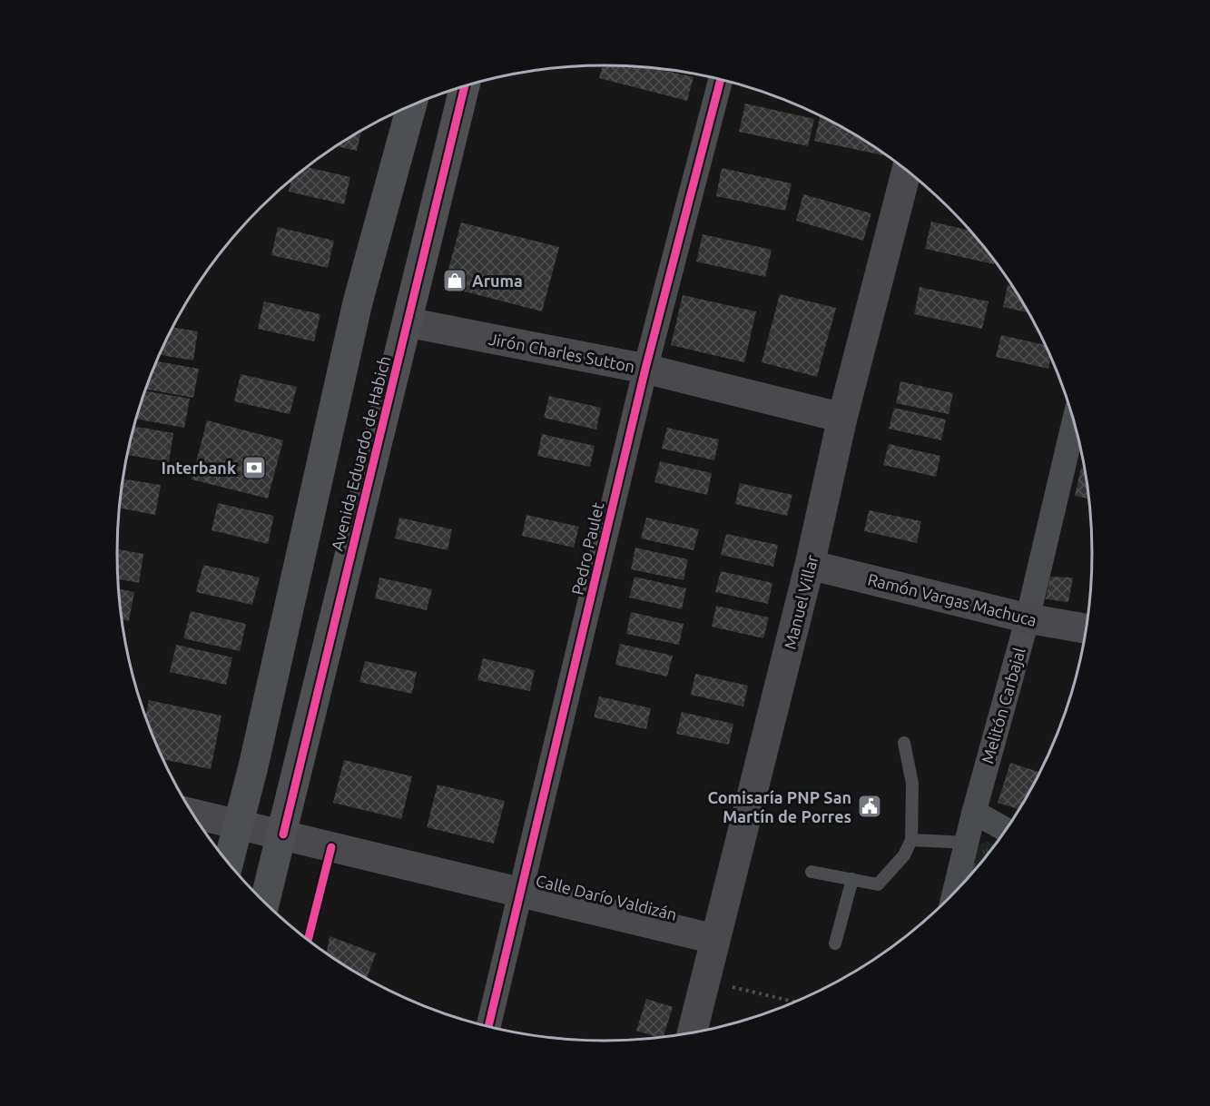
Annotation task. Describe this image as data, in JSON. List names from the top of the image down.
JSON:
{
  "streets": {
    "main road": ["Avenida Eduardo de Habich"],
    "street": [
      "Jirón Charles Sutton",
      "Pedro Paulet",
      "Ramón Vargas Machuca",
      "Manuel Villar",
      "Melitón Carbajal",
      "Calle Darío Valdizán"
    ]
  },
  "crossings": [
    ["Jirón Charles Sutton", "Avenida Eduardo de Habich"],
    ["Jirón Charles Sutton", "Pedro Paulet"],
    ["Jirón Charles Sutton", "Manuel Villar"],
    ["Avenida Eduardo de Habich", "Calle Darío Valdizán"],
    ["Pedro Paulet", "Calle Darío Valdizán"],
    ["Ramón Vargas Machuca", "Manuel Villar"],
    ["Ramón Vargas Machuca", "Melitón Carbajal"],
    ["Manuel Villar", "Calle Darío Valdizán"]
  ],
  "places": {
    "shop": ["Aruma"],
    "bank": ["Interbank"],
    "public building": ["Comisaría PNP San Martín de Porres"]
  }
}
